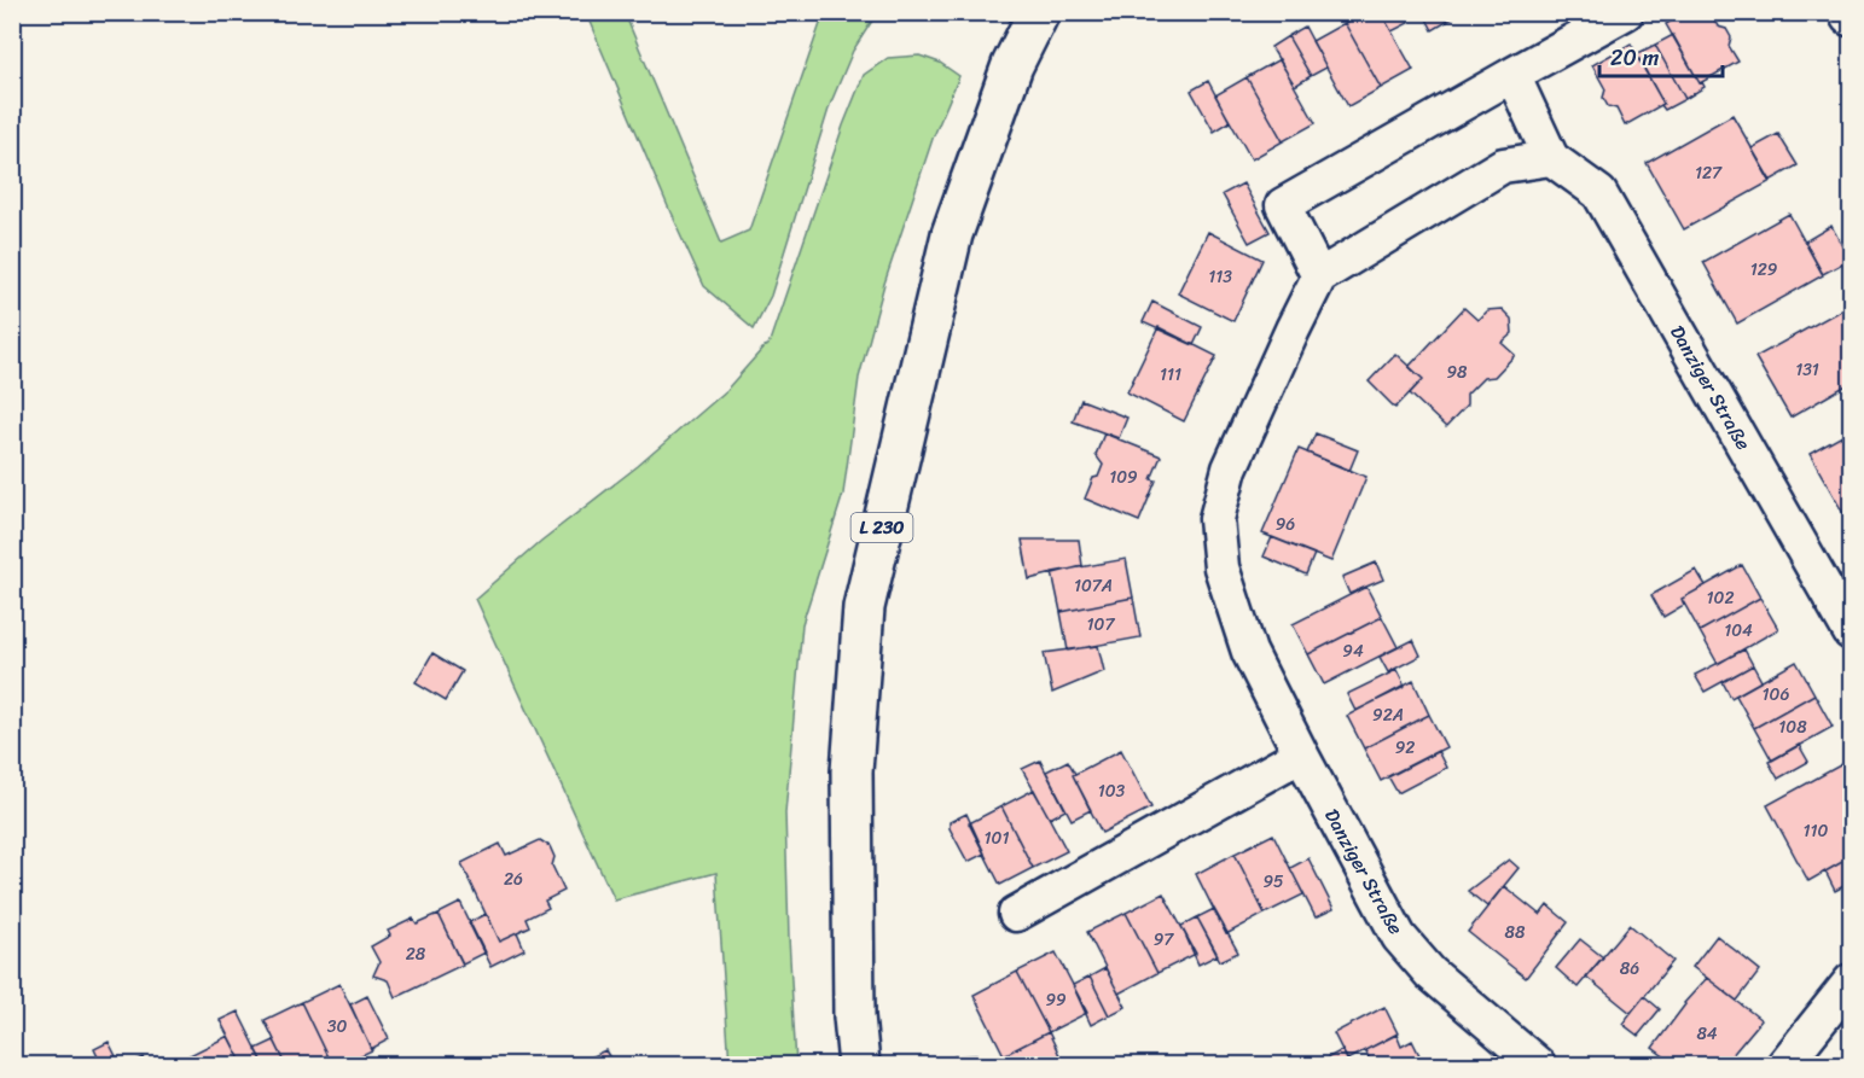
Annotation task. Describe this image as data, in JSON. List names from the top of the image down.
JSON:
{
  "streets": {
    "main road": ["L 230"],
    "street": ["Danziger Straße"]
  },
  "house_numbers": [
    "127",
    "129",
    "113",
    "131",
    "98",
    "111",
    "109",
    "96",
    "107A",
    "102",
    "107",
    "104",
    "94",
    "106",
    "92A",
    "108",
    "92",
    "103",
    "110",
    "101",
    "26",
    "95",
    "88",
    "97",
    "28",
    "86",
    "99",
    "30",
    "84"
  ],
  "scale_bar": "20 m"
}
